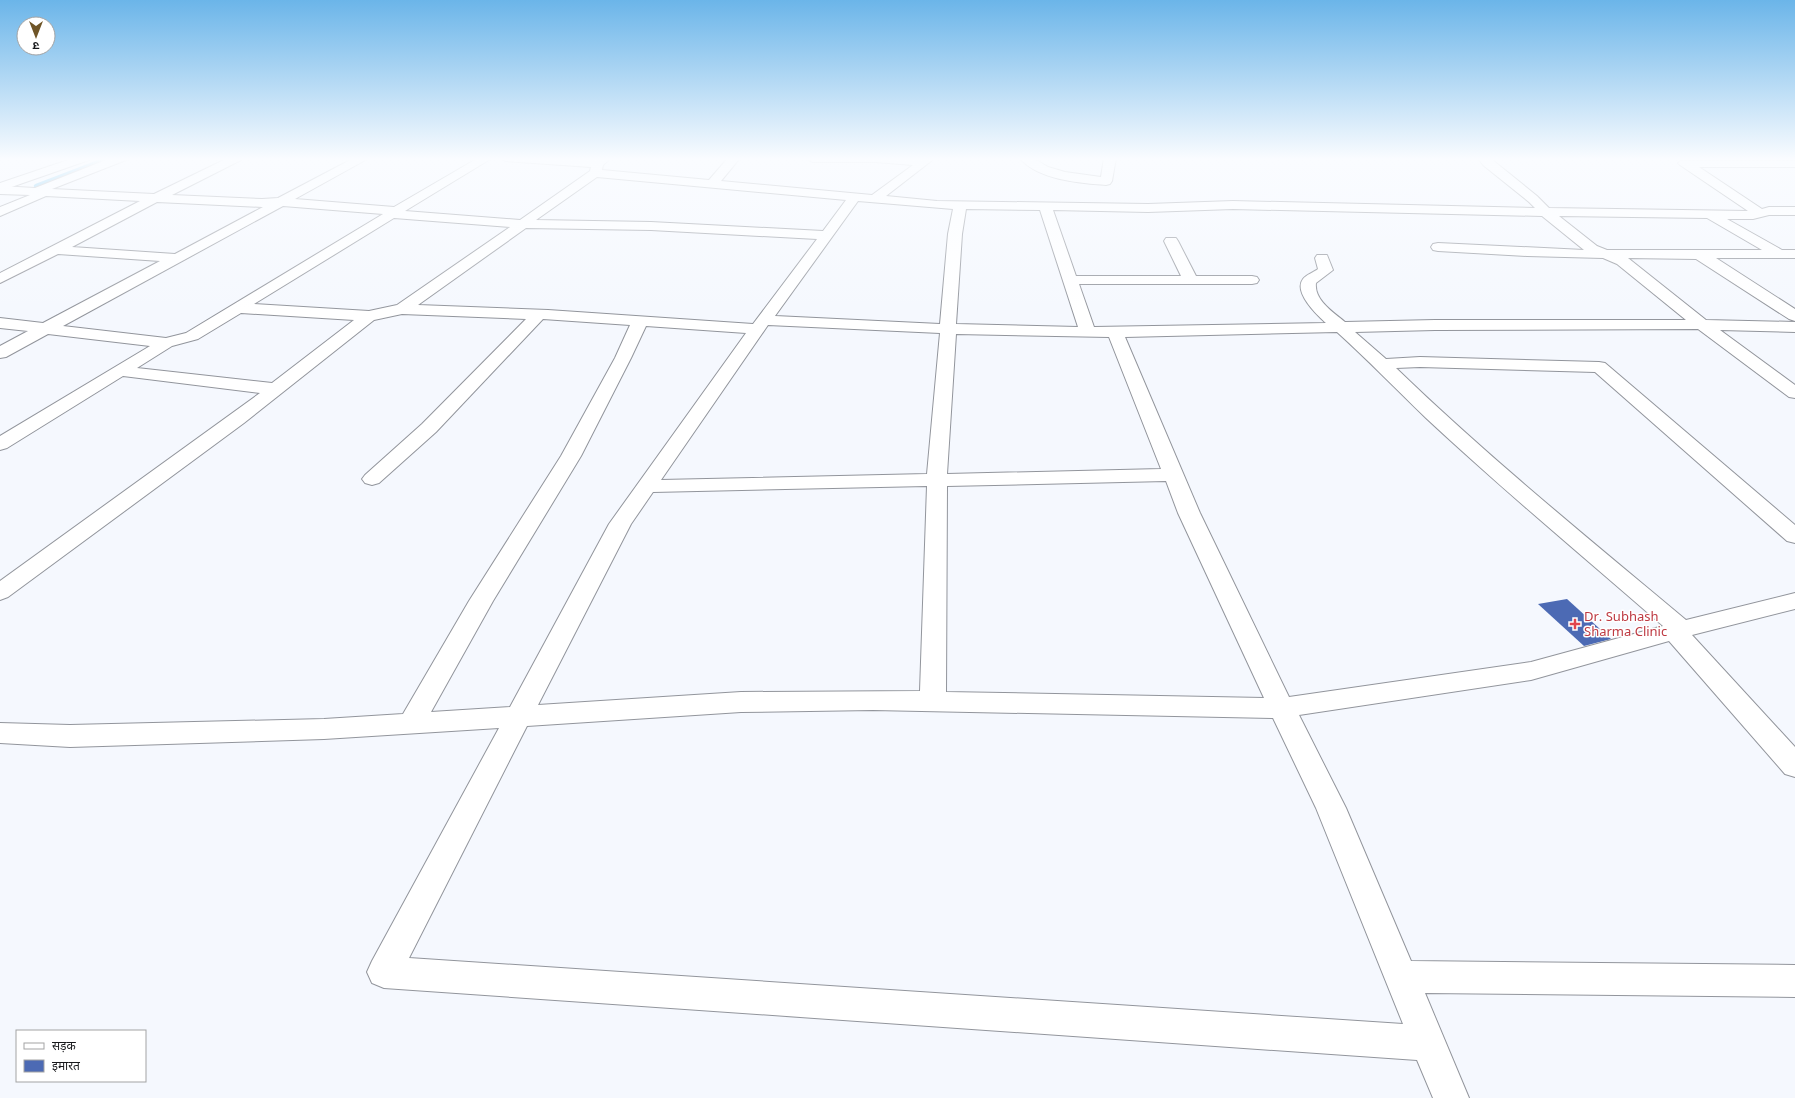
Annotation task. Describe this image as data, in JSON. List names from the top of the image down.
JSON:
{
  "places": {
    "health": ["Dr. Subhash Sharma Clinic"]
  },
  "legend": ["सड़क", "इमारत"],
  "north": "bottom"
}
